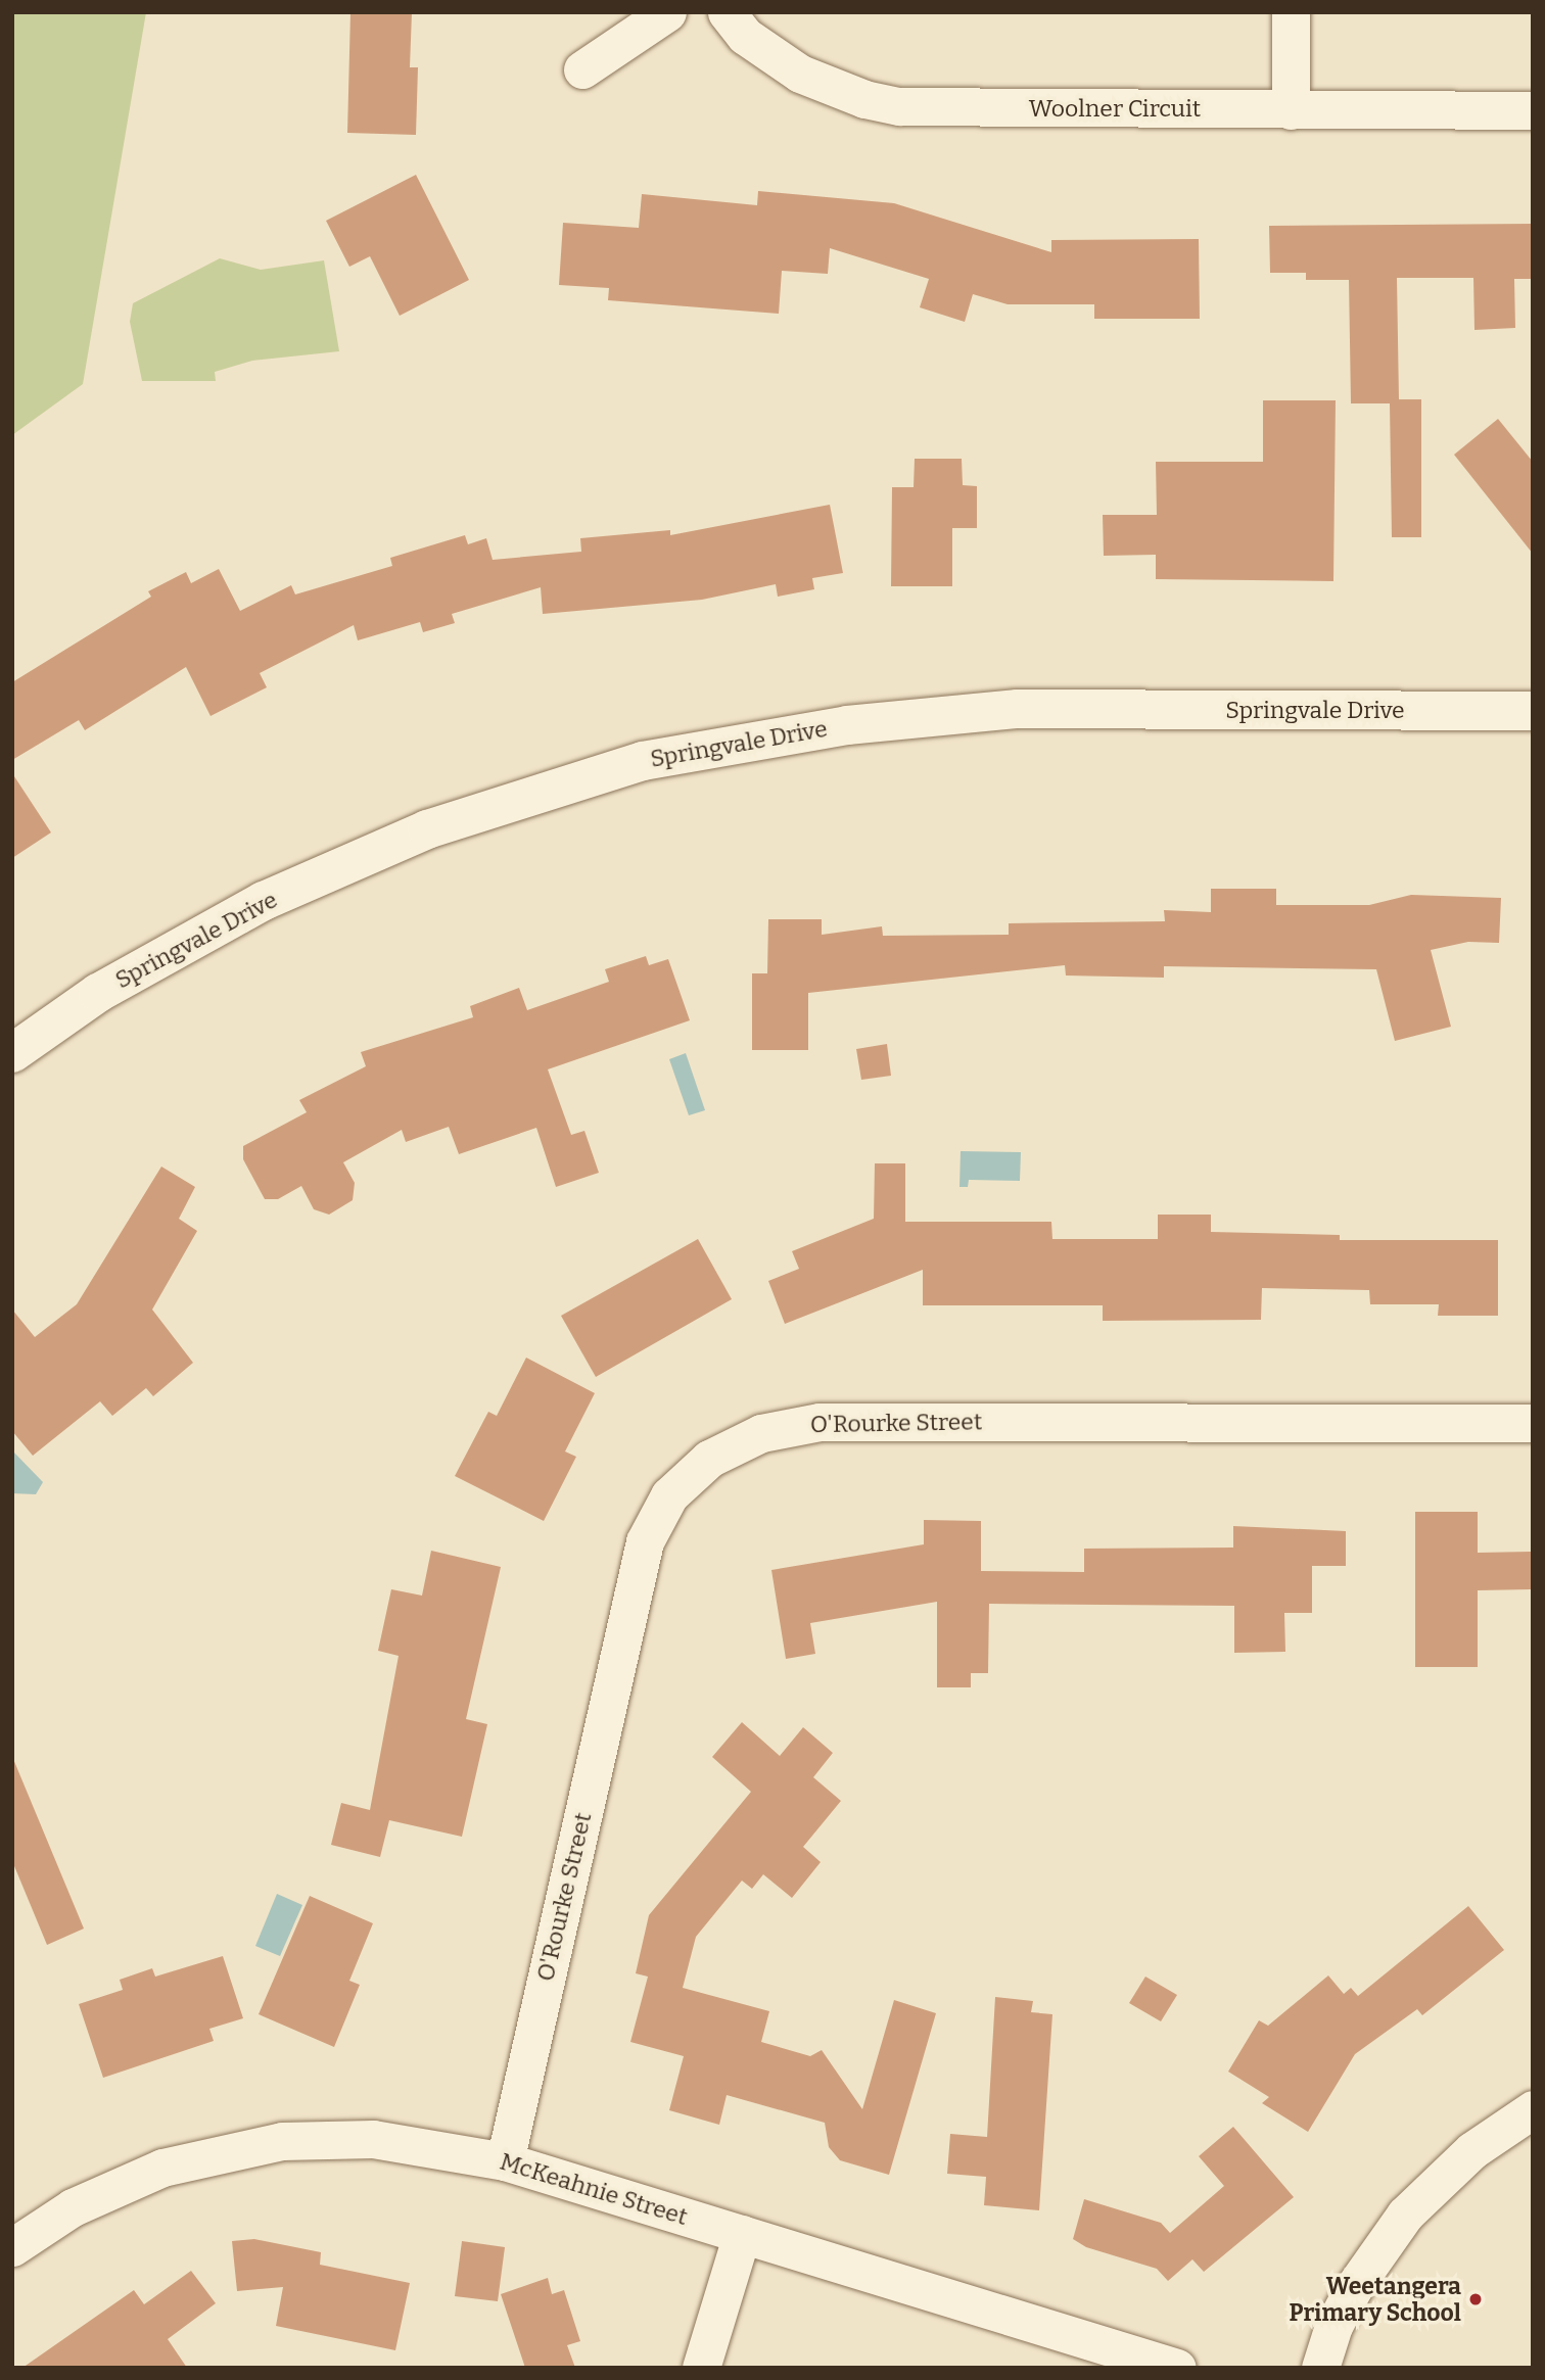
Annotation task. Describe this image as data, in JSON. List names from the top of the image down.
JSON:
{
  "streets": {
    "main road": ["Springvale Drive"],
    "street": ["Woolner Circuit", "O'Rourke Street", "McKeahnie Street"]
  },
  "crossings": [
    ["O'Rourke Street", "McKeahnie Street"]
  ],
  "places": ["Weetangera Primary School"]
}
